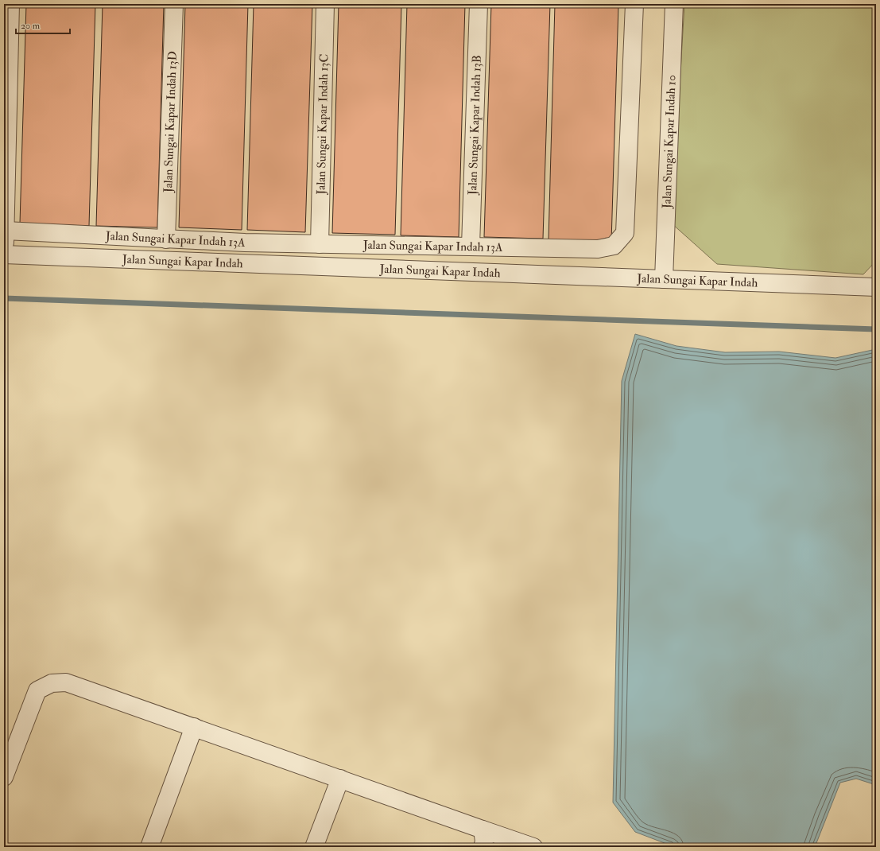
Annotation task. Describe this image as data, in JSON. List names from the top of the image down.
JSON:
{
  "streets": {
    "street": [
      "Jalan Sungai Kapar Indah 13D",
      "Jalan Sungai Kapar Indah 13C",
      "Jalan Sungai Kapar Indah 13B",
      "Jalan Sungai Kapar Indah 10",
      "Jalan Sungai Kapar Indah 13A",
      "Jalan Sungai Kapar Indah"
    ]
  },
  "crossings": [
    ["Jalan Sungai Kapar Indah 13D", "Jalan Sungai Kapar Indah 13A"],
    ["Jalan Sungai Kapar Indah 13C", "Jalan Sungai Kapar Indah 13A"],
    ["Jalan Sungai Kapar Indah 13B", "Jalan Sungai Kapar Indah 13A"],
    ["Jalan Sungai Kapar Indah 10", "Jalan Sungai Kapar Indah"]
  ],
  "scale_bar": "20 m"
}
